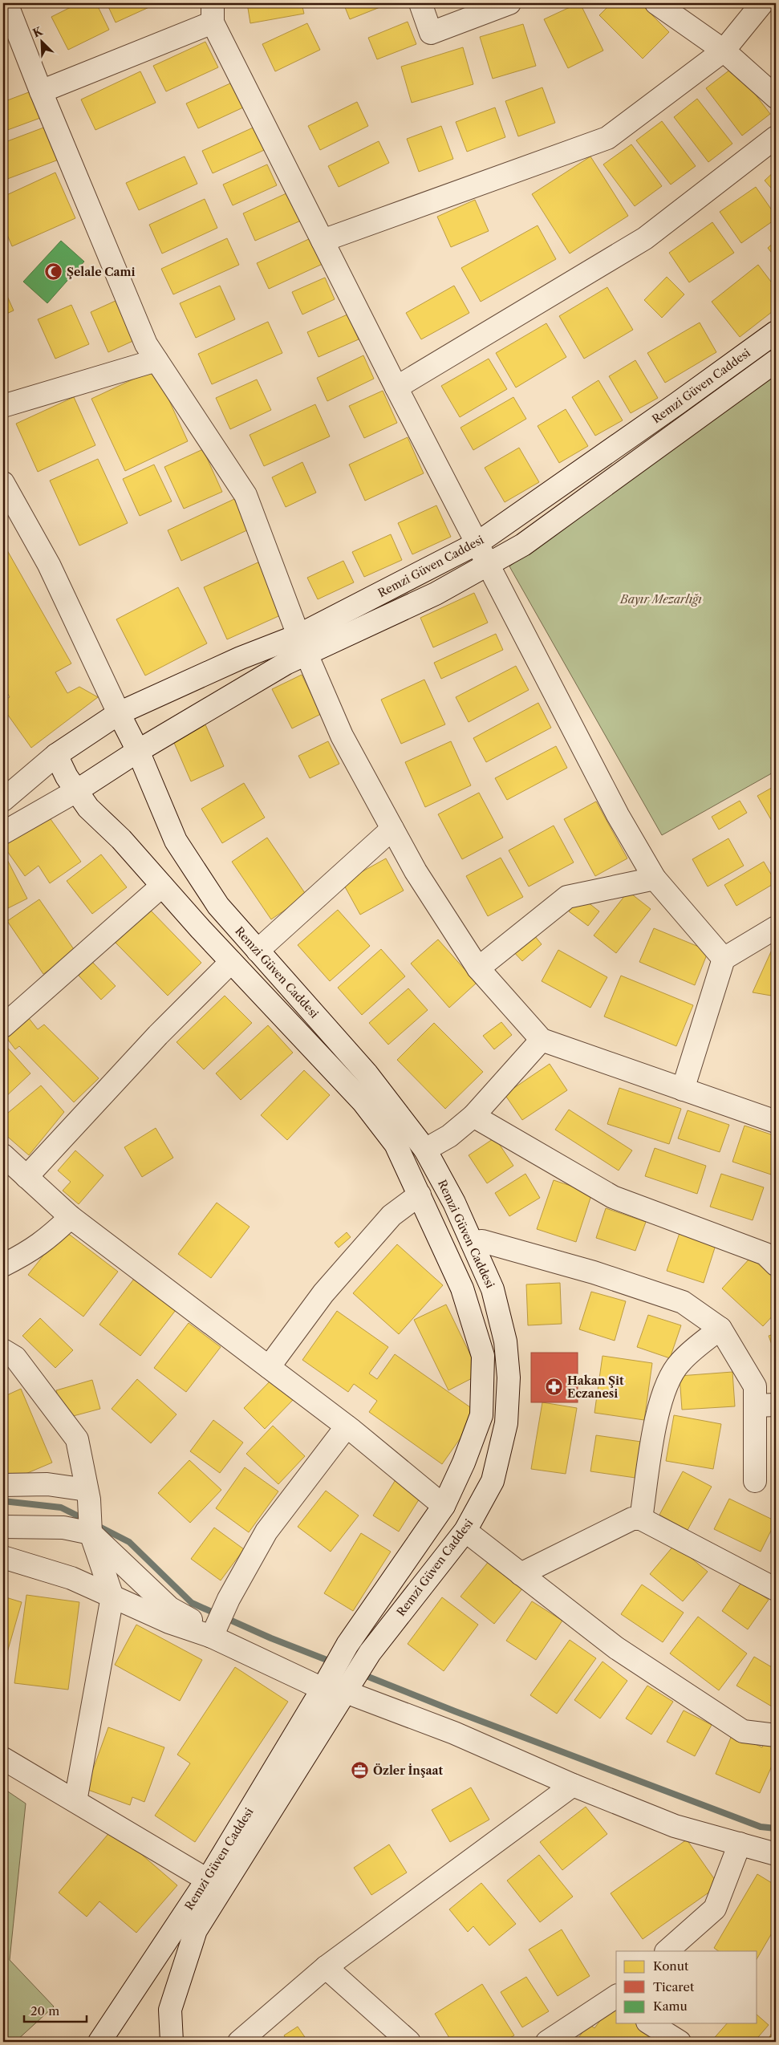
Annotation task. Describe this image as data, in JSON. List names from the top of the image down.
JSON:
{
  "streets": {
    "street": ["Remzi Güven Caddesi"]
  },
  "parks": ["Bayır Mezarlığı"],
  "places": {
    "mosque": ["Şelale Cami"],
    "pharmacy": ["Hakan Şit Eczanesi"],
    "office": ["Özler İnşaat"]
  },
  "legend": ["Konut", "Ticaret", "Kamu"],
  "scale_bar": "20 m",
  "north": "top left"
}
